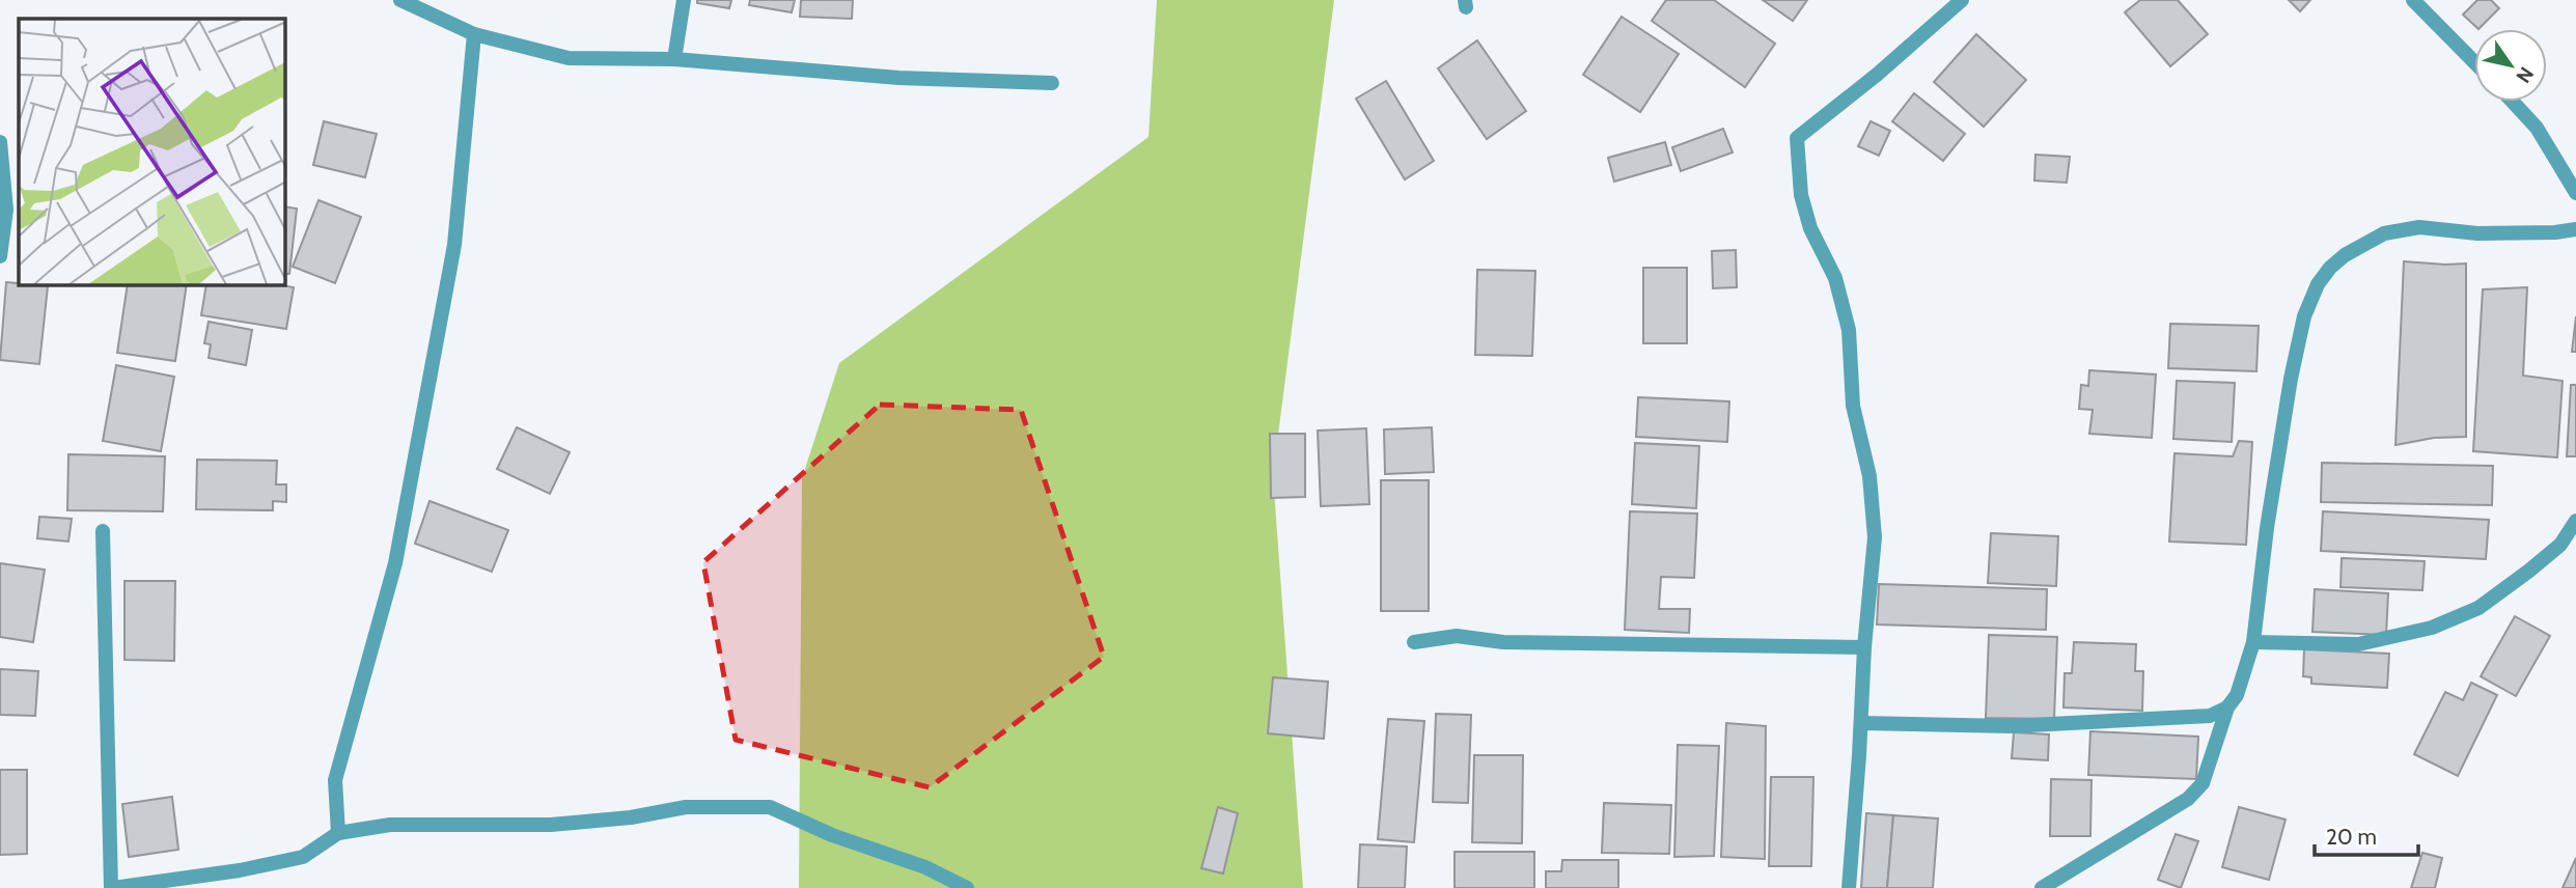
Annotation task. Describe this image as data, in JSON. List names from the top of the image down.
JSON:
{
  "scale_bar": "20 m",
  "north": "bottom right"
}
